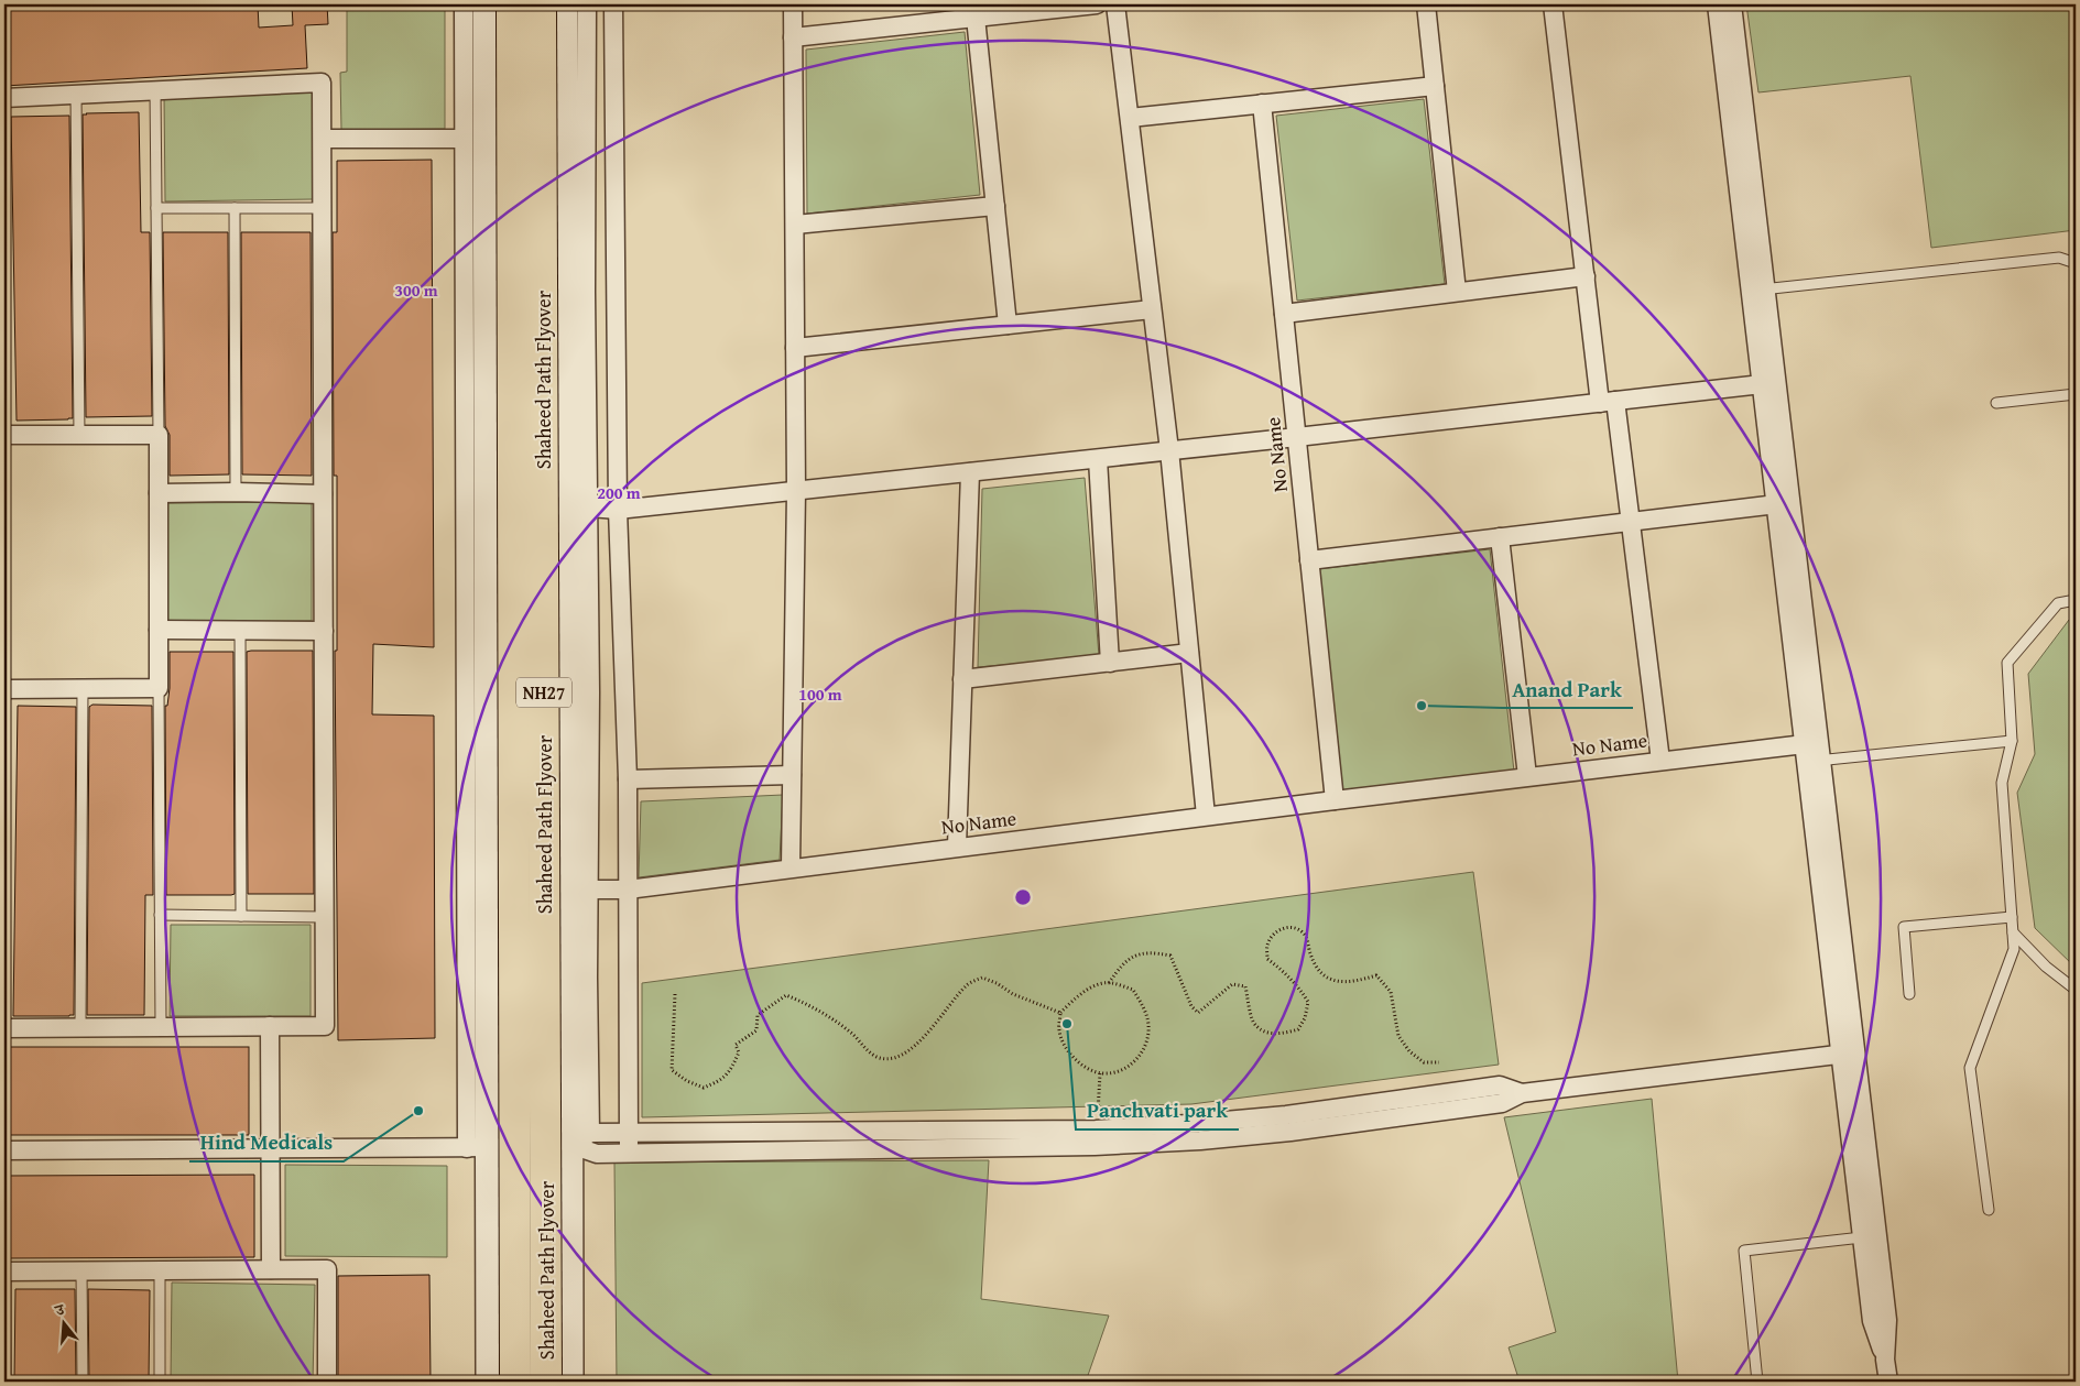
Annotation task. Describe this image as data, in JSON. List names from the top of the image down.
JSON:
{
  "streets": {
    "highway": ["Shaheed Path Flyover", "NH27"],
    "street": ["No Name"]
  },
  "places": ["Anand Park", "Panchvati park", "Hind Medicals"],
  "north": "top",
  "rings": ["300 m", "200 m", "100 m"]
}
